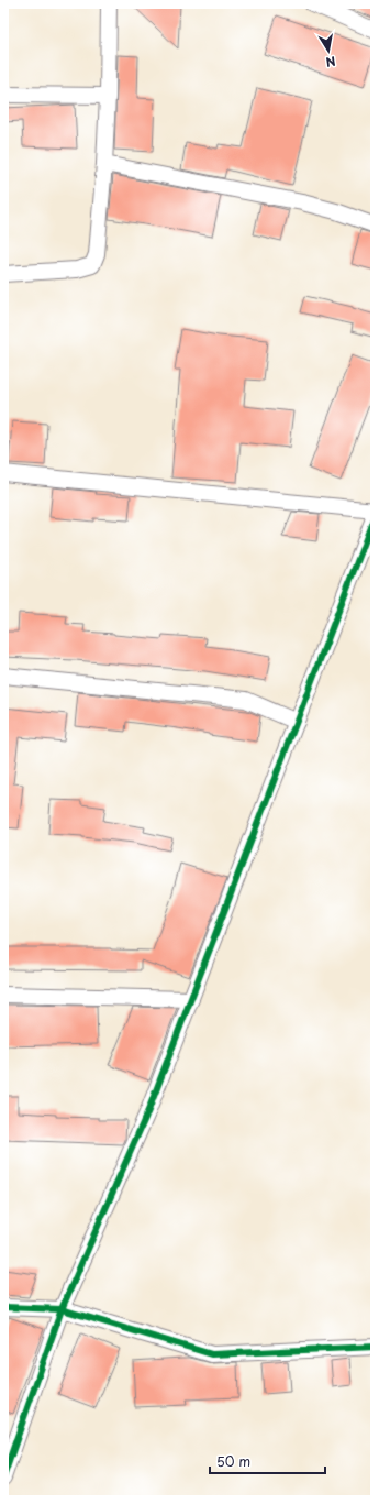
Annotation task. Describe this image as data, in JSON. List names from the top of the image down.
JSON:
{
  "scale_bar": "50 m",
  "north": "bottom"
}
